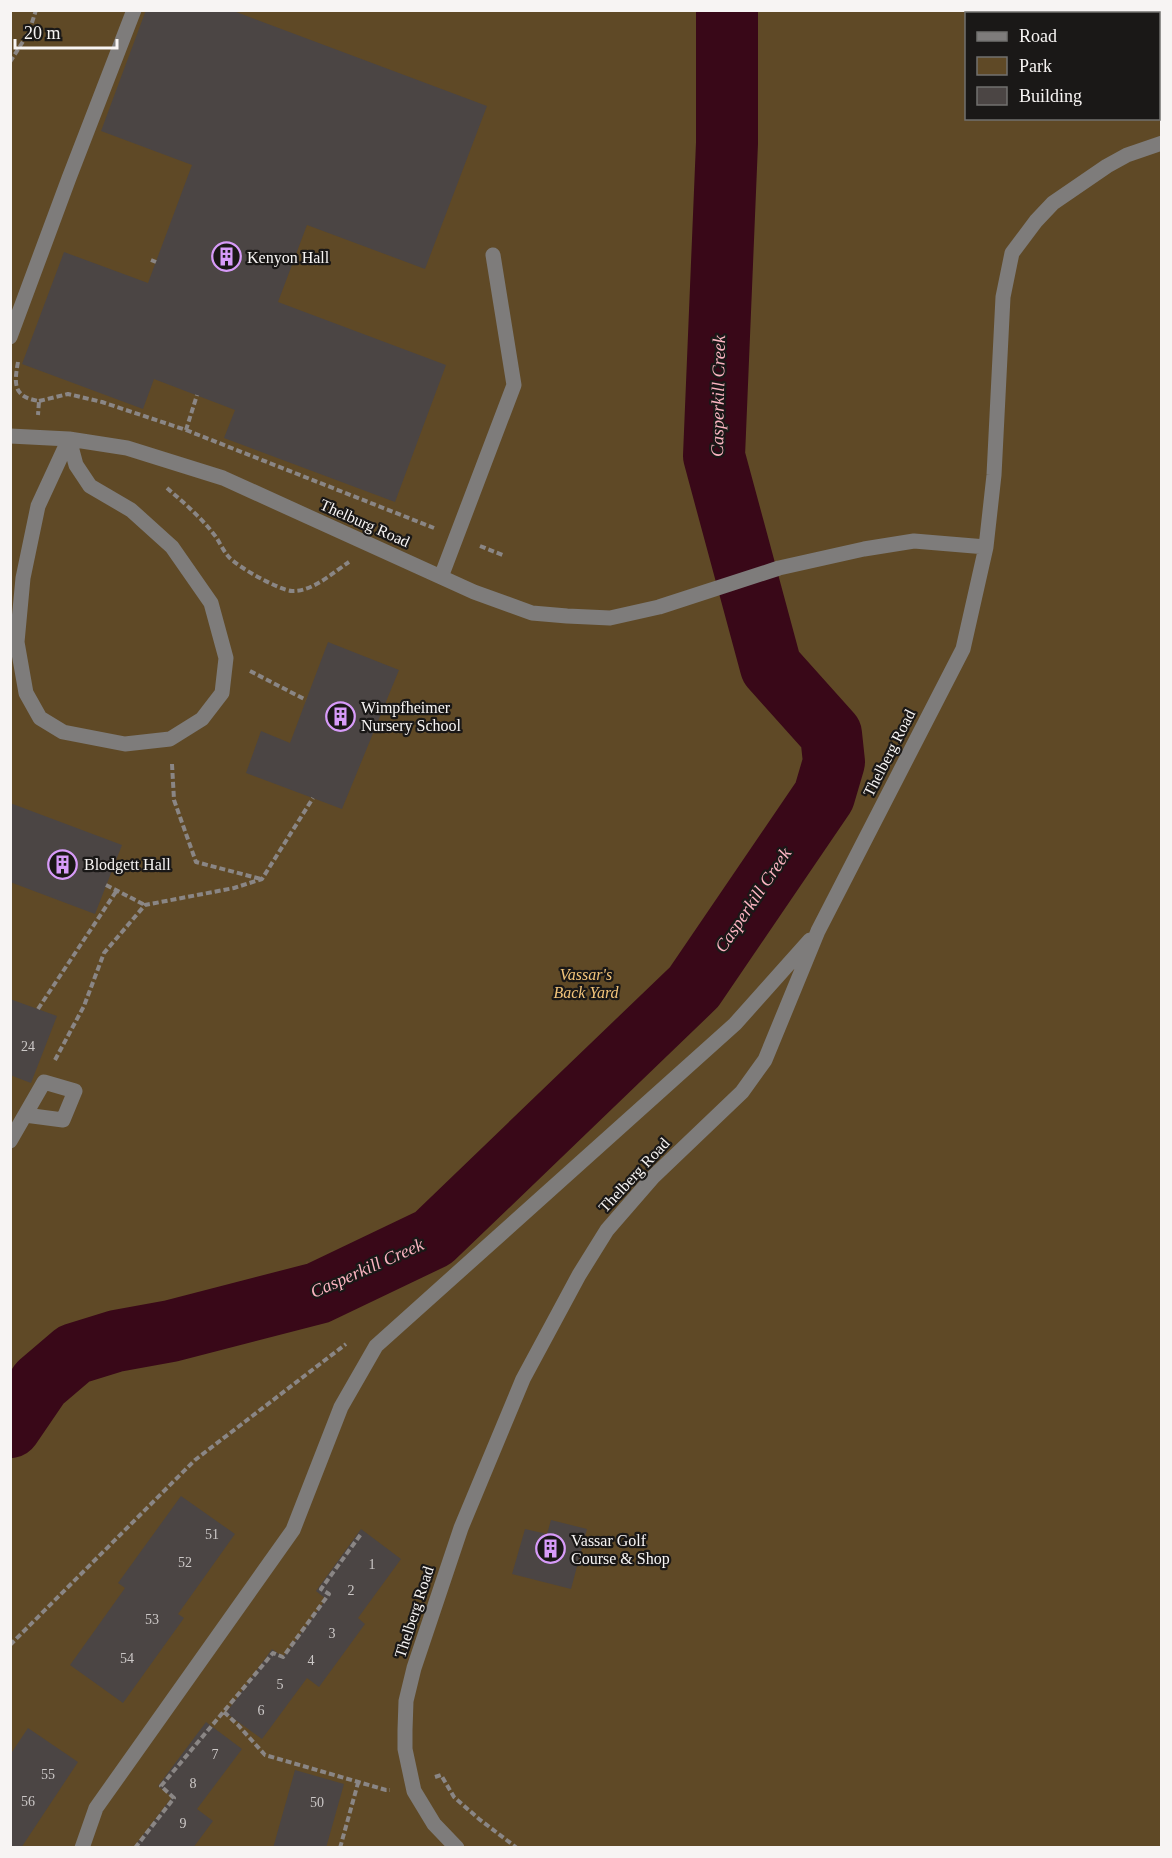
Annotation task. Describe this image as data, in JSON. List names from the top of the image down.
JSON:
{
  "streets": {
    "lane": ["Thelburg Road", "Thelberg Road"]
  },
  "crossings": [
    ["Thelburg Road", "Thelberg Road"]
  ],
  "water": ["Casperkill Creek"],
  "parks": ["Vassar's Back Yard"],
  "places": {
    "building": [
      "Kenyon Hall",
      "Wimpfheimer Nursery School",
      "Blodgett Hall",
      "Vassar Golf Course & Shop"
    ]
  },
  "house_numbers": [
    "24",
    "51",
    "52",
    "1",
    "2",
    "53",
    "3",
    "54",
    "4",
    "5",
    "6",
    "7",
    "55",
    "8",
    "56",
    "50",
    "9"
  ],
  "legend": ["Road", "Park", "Building"],
  "scale_bar": "20 m"
}
